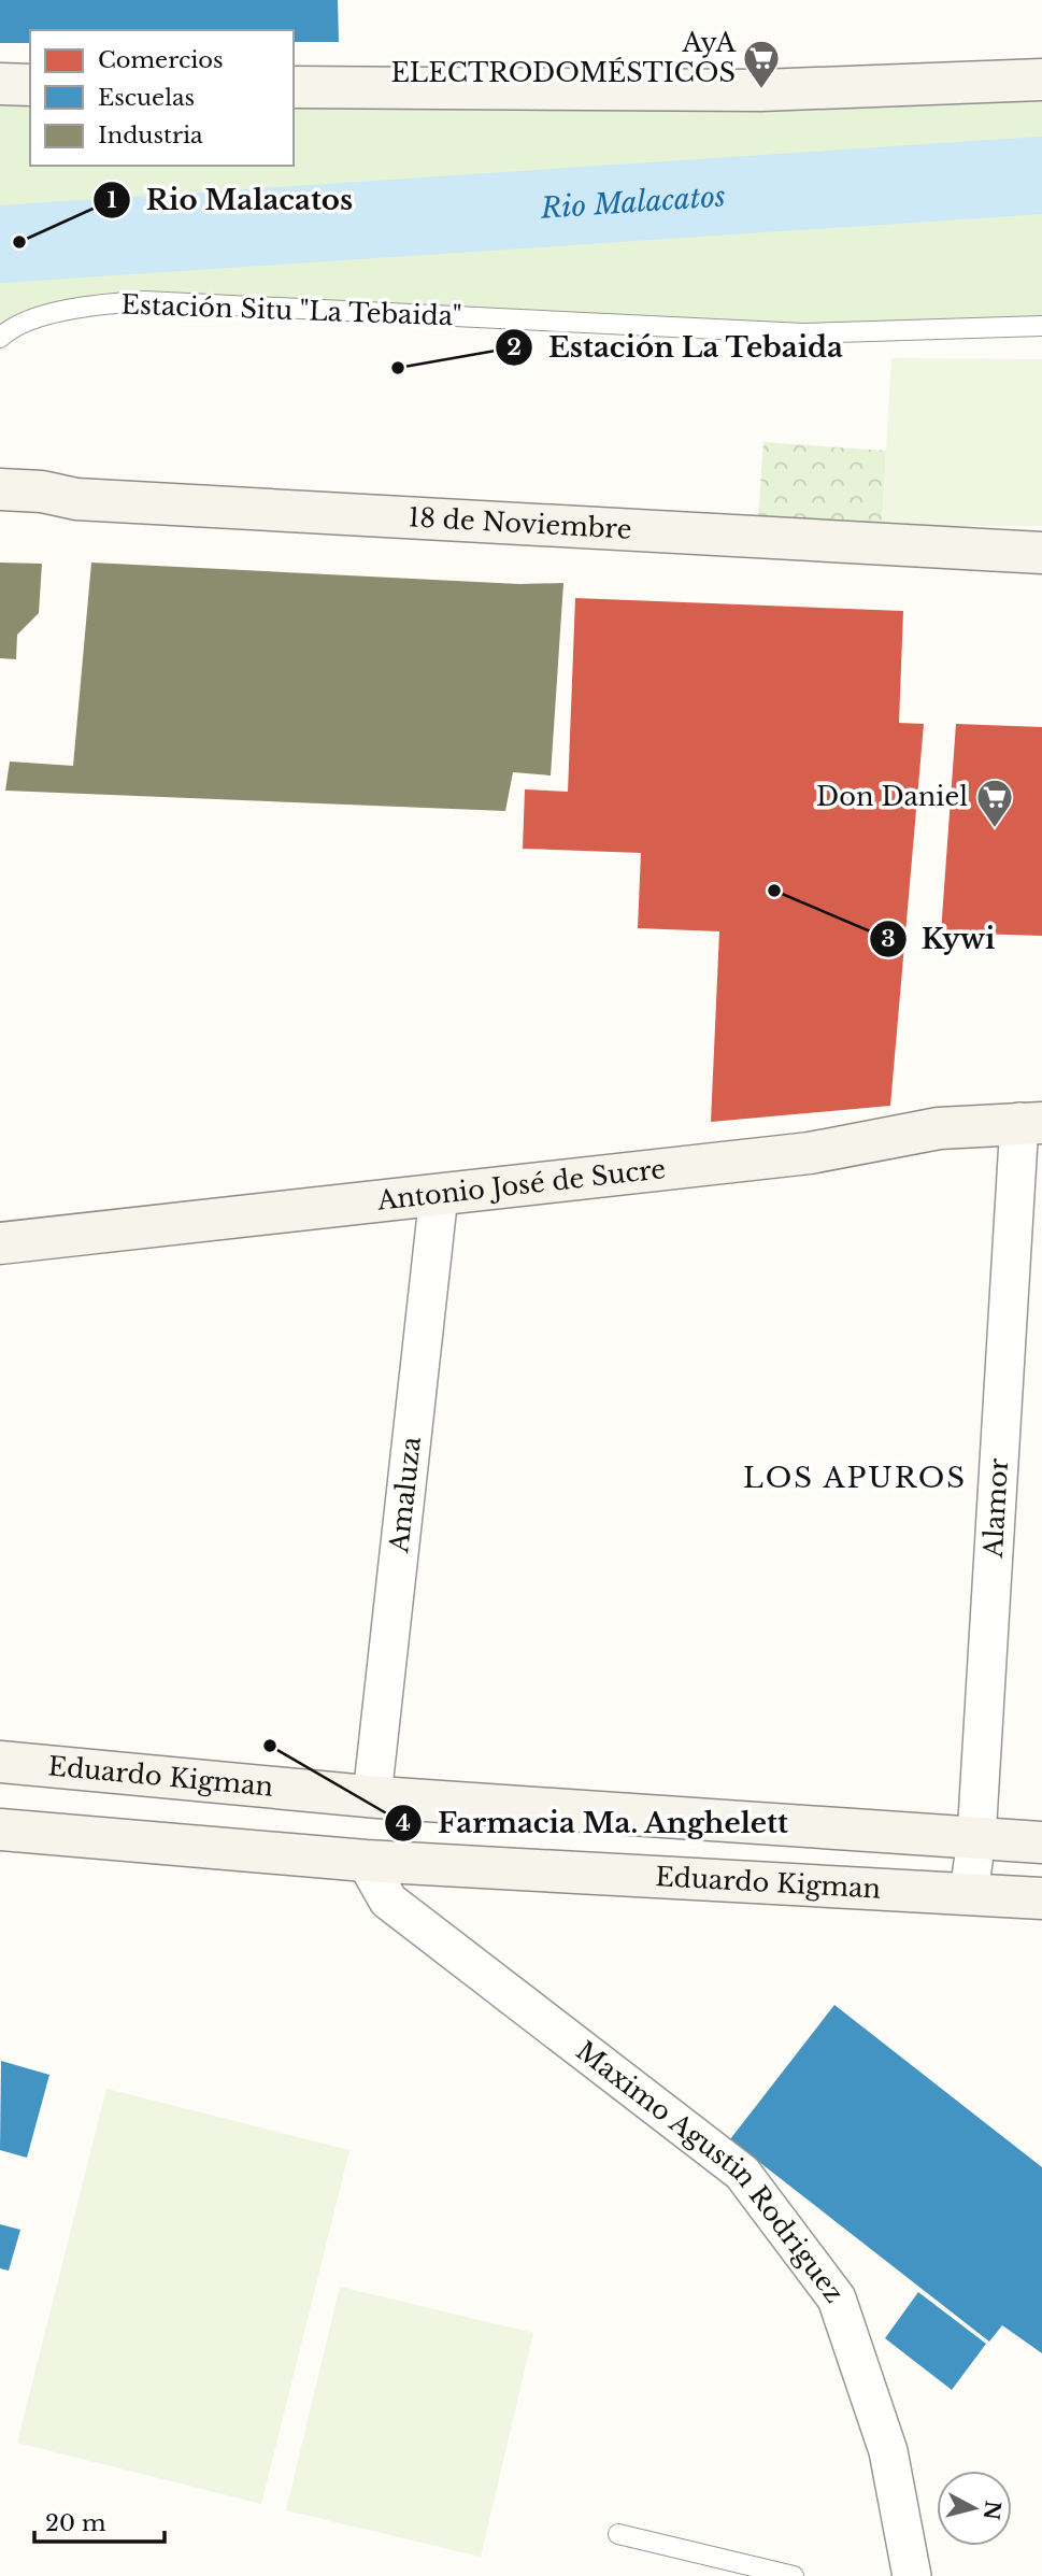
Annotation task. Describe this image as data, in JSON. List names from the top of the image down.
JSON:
{
  "streets": {
    "street": [
      "18 de Noviembre",
      "Antonio José de Sucre",
      "Amaluza",
      "Alamor",
      "Eduardo Kigman",
      "Maximo Agustin Rodriguez"
    ],
    "lane": ["Estación Situ \"La Tebaida\""]
  },
  "crossings": [
    ["Antonio José de Sucre", "Amaluza"],
    ["Antonio José de Sucre", "Alamor"],
    ["Amaluza", "Eduardo Kigman"],
    ["Alamor", "Eduardo Kigman"],
    ["Eduardo Kigman", "Maximo Agustin Rodriguez"]
  ],
  "districts": ["LOS APUROS"],
  "water": ["Rio Malacatos"],
  "places": {
    "supermarket": ["AyA ELECTRODOMÉSTICOS", "Don Daniel"],
    "other": [
      "Rio Malacatos",
      "Estación La Tebaida",
      "Kywi",
      "Farmacia Ma. Anghelett"
    ]
  },
  "legend": ["Comercios", "Escuelas", "Industria"],
  "scale_bar": "20 m",
  "north": "right"
}
